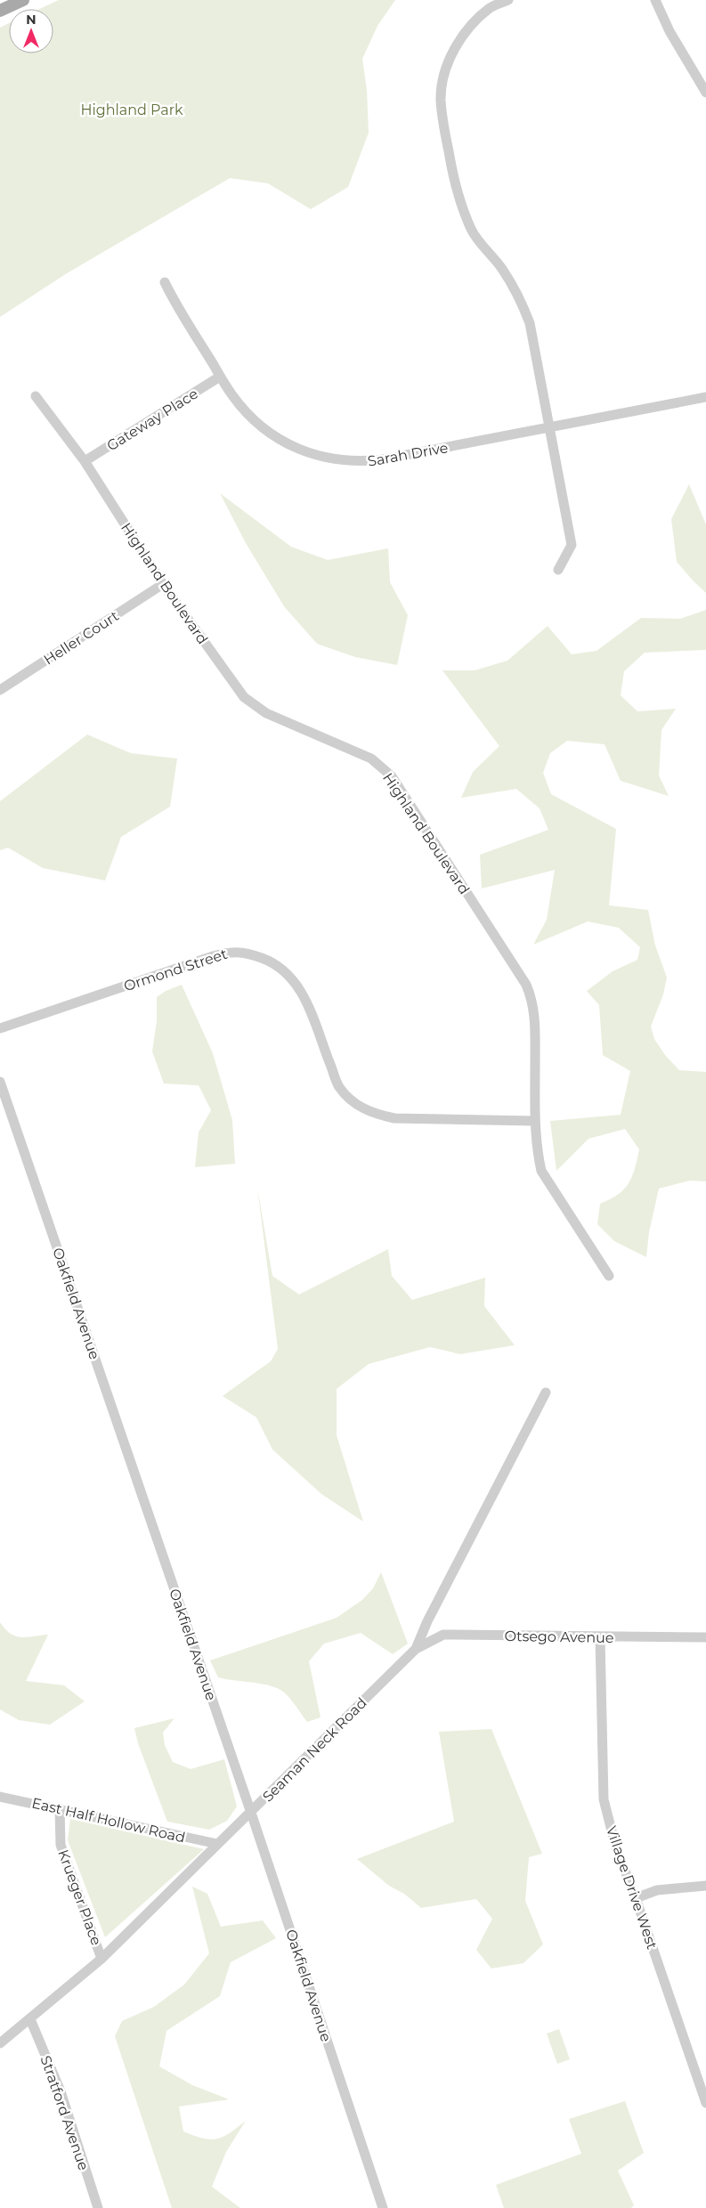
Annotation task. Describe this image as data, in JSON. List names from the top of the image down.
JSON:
{
  "streets": {
    "street": [
      "Gateway Place",
      "Sarah Drive",
      "Highland Boulevard",
      "Heller Court",
      "Ormond Street",
      "Oakfield Avenue",
      "Otsego Avenue",
      "Seaman Neck Road",
      "East Half Hollow Road",
      "Village Drive West",
      "Krueger Place",
      "Stratford Avenue"
    ]
  },
  "crossings": [
    ["Gateway Place", "Sarah Drive"],
    ["Gateway Place", "Highland Boulevard"],
    ["Highland Boulevard", "Heller Court"],
    ["Highland Boulevard", "Ormond Street"],
    ["Oakfield Avenue", "Seaman Neck Road"],
    ["Otsego Avenue", "Seaman Neck Road"],
    ["Otsego Avenue", "Village Drive West"],
    ["Seaman Neck Road", "East Half Hollow Road"],
    ["Seaman Neck Road", "Krueger Place"],
    ["Seaman Neck Road", "Stratford Avenue"],
    ["East Half Hollow Road", "Krueger Place"]
  ],
  "parks": ["Highland Park"],
  "north": "top"
}
